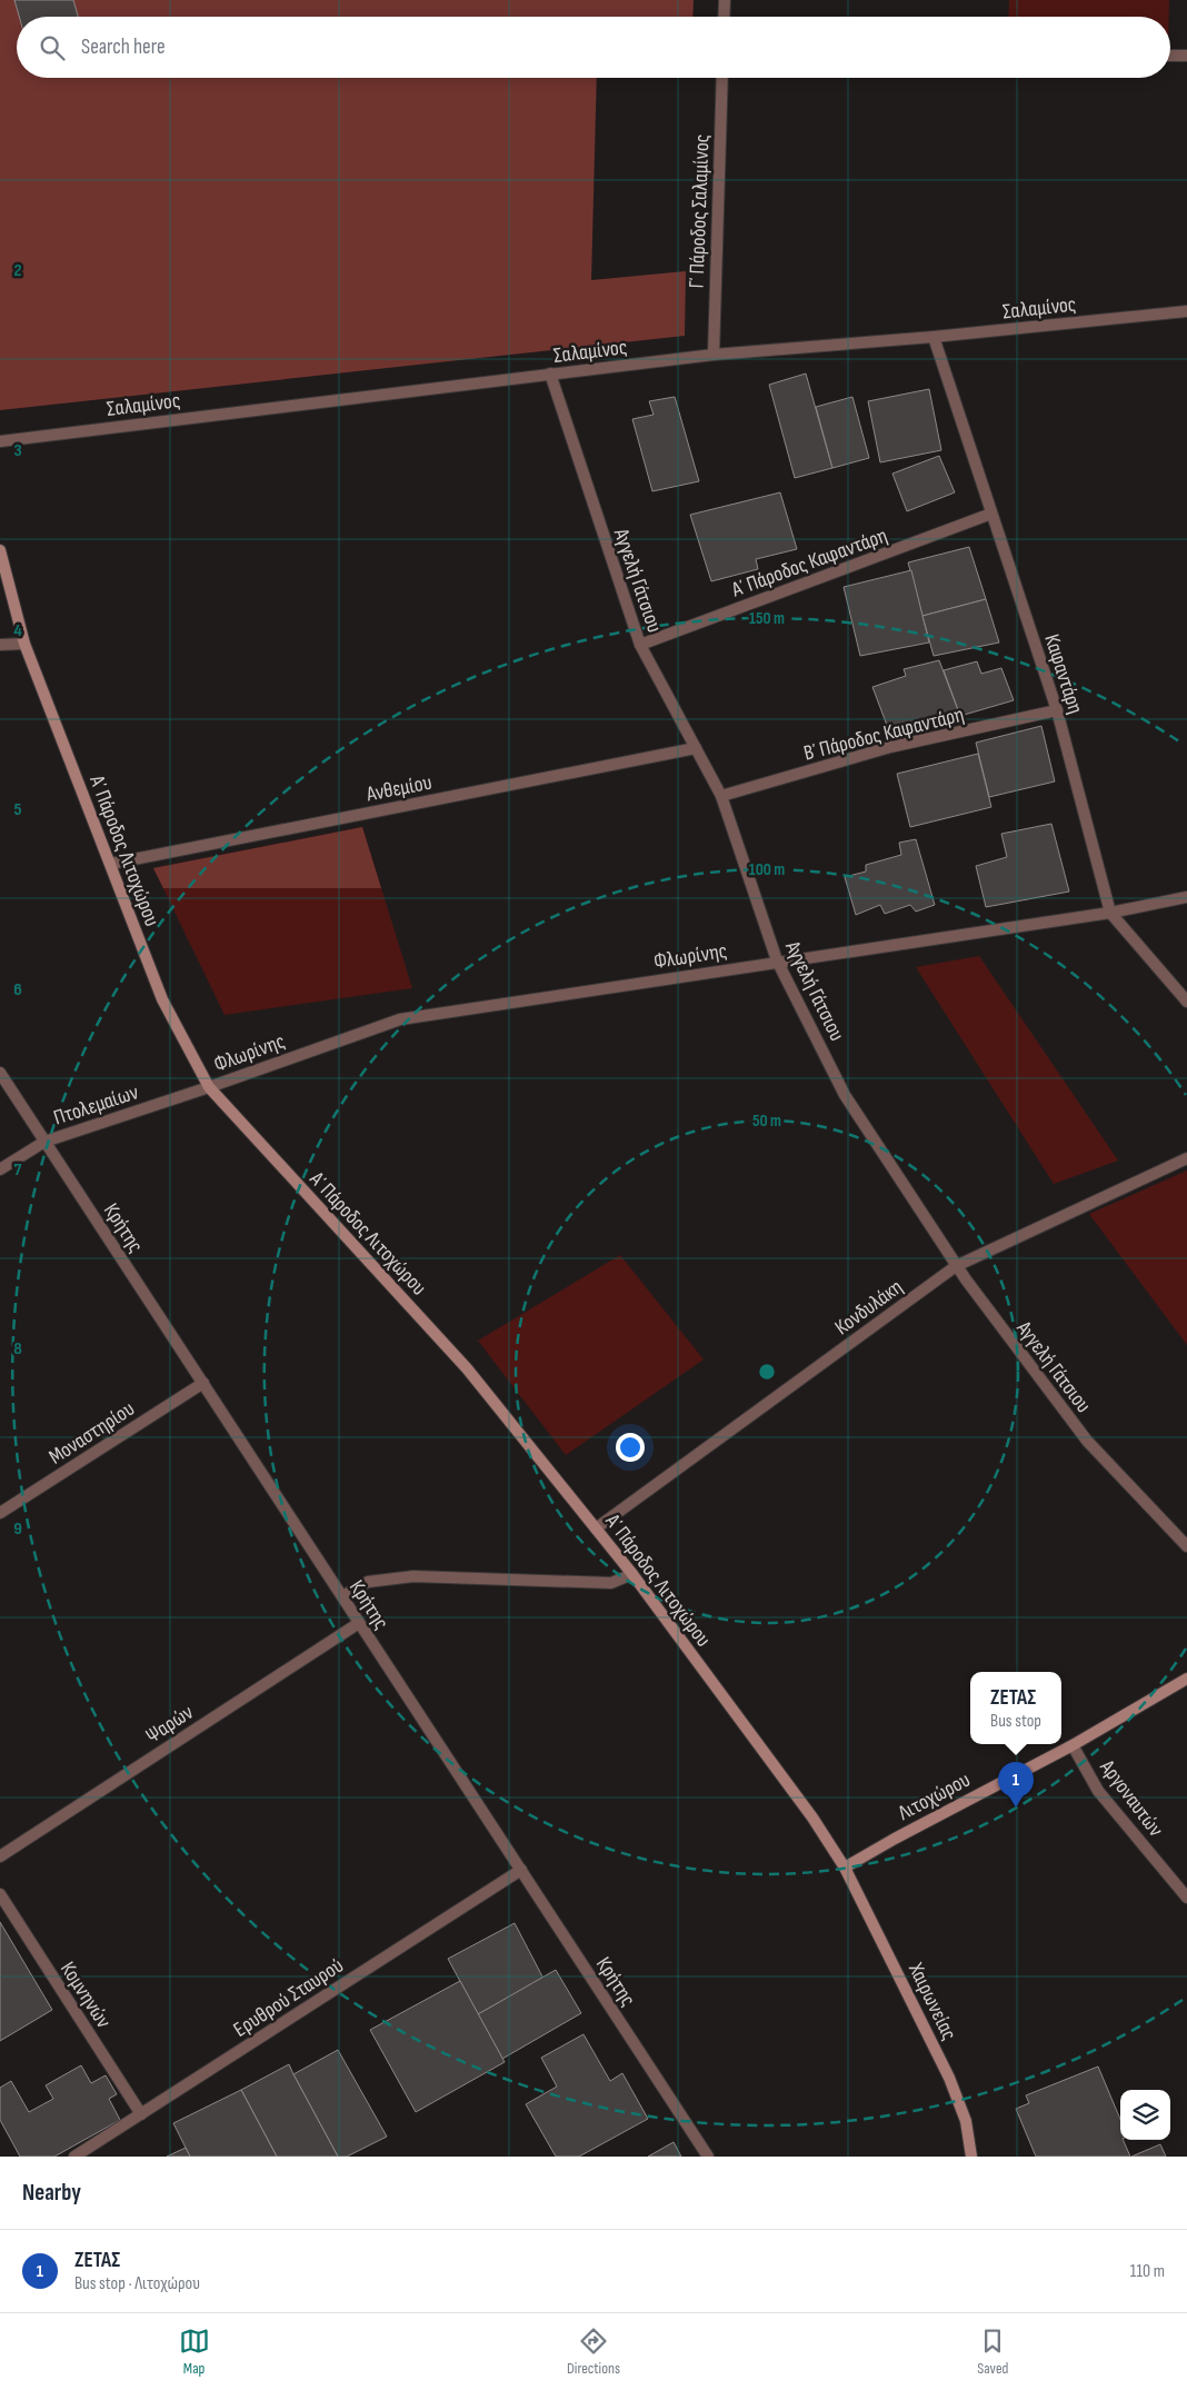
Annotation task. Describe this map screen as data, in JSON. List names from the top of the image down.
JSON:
{
  "streets": {
    "street": [
      "Γ΄ Πάροδος Σαλαμίνος",
      "Σαλαμίνος",
      "Α΄ Πάροδος Καφαντάρη",
      "Αγγελή Γάτσιου",
      "Καφαντάρη",
      "Β΄ Πάροδος Καφαντάρη",
      "Ανθεμίου",
      "Α΄ Πάροδος Λιτοχώρου",
      "Φλωρίνης",
      "Πτολεμαίων",
      "Κρήτης",
      "Κονδυλάκη",
      "Μοναστηρίου",
      "Ψαρών",
      "Λιτοχώρου",
      "Αργοναυτών",
      "Κομνηνών",
      "Ερυθρού Σταυρού",
      "Χαιρωνείας"
    ]
  },
  "crossings": [
    ["Γ΄ Πάροδος Σαλαμίνος", "Σαλαμίνος"],
    ["Σαλαμίνος", "Αγγελή Γάτσιου"],
    ["Σαλαμίνος", "Καφαντάρη"],
    ["Α΄ Πάροδος Καφαντάρη", "Αγγελή Γάτσιου"],
    ["Α΄ Πάροδος Καφαντάρη", "Καφαντάρη"],
    ["Αγγελή Γάτσιου", "Β΄ Πάροδος Καφαντάρη"],
    ["Αγγελή Γάτσιου", "Ανθεμίου"],
    ["Αγγελή Γάτσιου", "Φλωρίνης"],
    ["Αγγελή Γάτσιου", "Κονδυλάκη"],
    ["Καφαντάρη", "Β΄ Πάροδος Καφαντάρη"],
    ["Καφαντάρη", "Φλωρίνης"],
    ["Ανθεμίου", "Α΄ Πάροδος Λιτοχώρου"],
    ["Α΄ Πάροδος Λιτοχώρου", "Φλωρίνης"],
    ["Α΄ Πάροδος Λιτοχώρου", "Πτολεμαίων"],
    ["Α΄ Πάροδος Λιτοχώρου", "Κονδυλάκη"],
    ["Α΄ Πάροδος Λιτοχώρου", "Λιτοχώρου"],
    ["Α΄ Πάροδος Λιτοχώρου", "Χαιρωνείας"],
    ["Φλωρίνης", "Πτολεμαίων"],
    ["Πτολεμαίων", "Κρήτης"],
    ["Κρήτης", "Μοναστηρίου"],
    ["Κρήτης", "Ψαρών"],
    ["Κρήτης", "Ερυθρού Σταυρού"],
    ["Λιτοχώρου", "Αργοναυτών"],
    ["Λιτοχώρου", "Χαιρωνείας"],
    ["Κομνηνών", "Ερυθρού Σταυρού"]
  ],
  "page": {
    "search": "Search here",
    "popup": ["ΖΕΤΑΣ", "Bus stop"],
    "pins": "1",
    "heading": "Nearby",
    "list": [
      {
        "mark": "1",
        "name": "ΖΕΤΑΣ",
        "note": "Bus stop · Λιτοχώρου",
        "value": "110 m"
      }
    ],
    "nav": ["Map", "Directions", "Saved"]
  },
  "grid": {
    "rows": [
      "2",
      "3",
      "4",
      "5",
      "6",
      "7",
      "8",
      "9"
    ]
  },
  "rings": ["150 m", "100 m", "50 m"]
}
